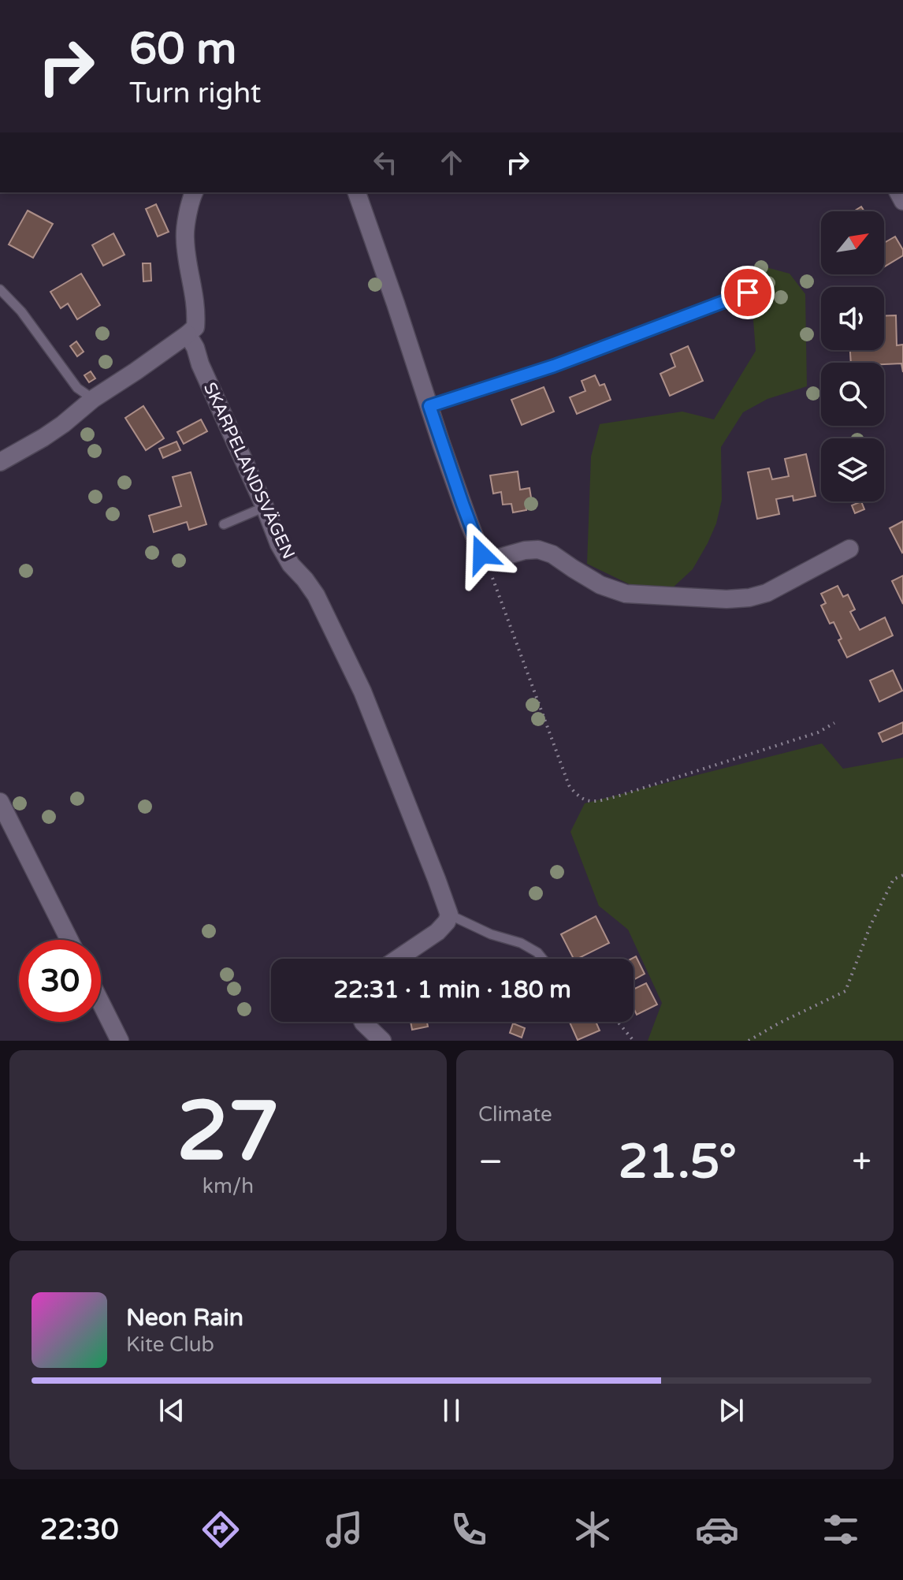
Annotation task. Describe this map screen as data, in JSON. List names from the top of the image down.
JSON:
{
  "streets": {
    "street": ["SKARPELANDSVÄGEN"]
  },
  "north": "top right",
  "page": {
    "turn": ["60 m", "Turn right"],
    "limit": "30",
    "trip": "22:31 · 1 min · 180 m",
    "tile": [
      ["27", "km/h"],
      "Climate"
    ],
    "heat": ["−", "21.5°", "+"],
    "song": ["Neon Rain", "Kite Club"],
    "tabs": "22:30"
  }
}
